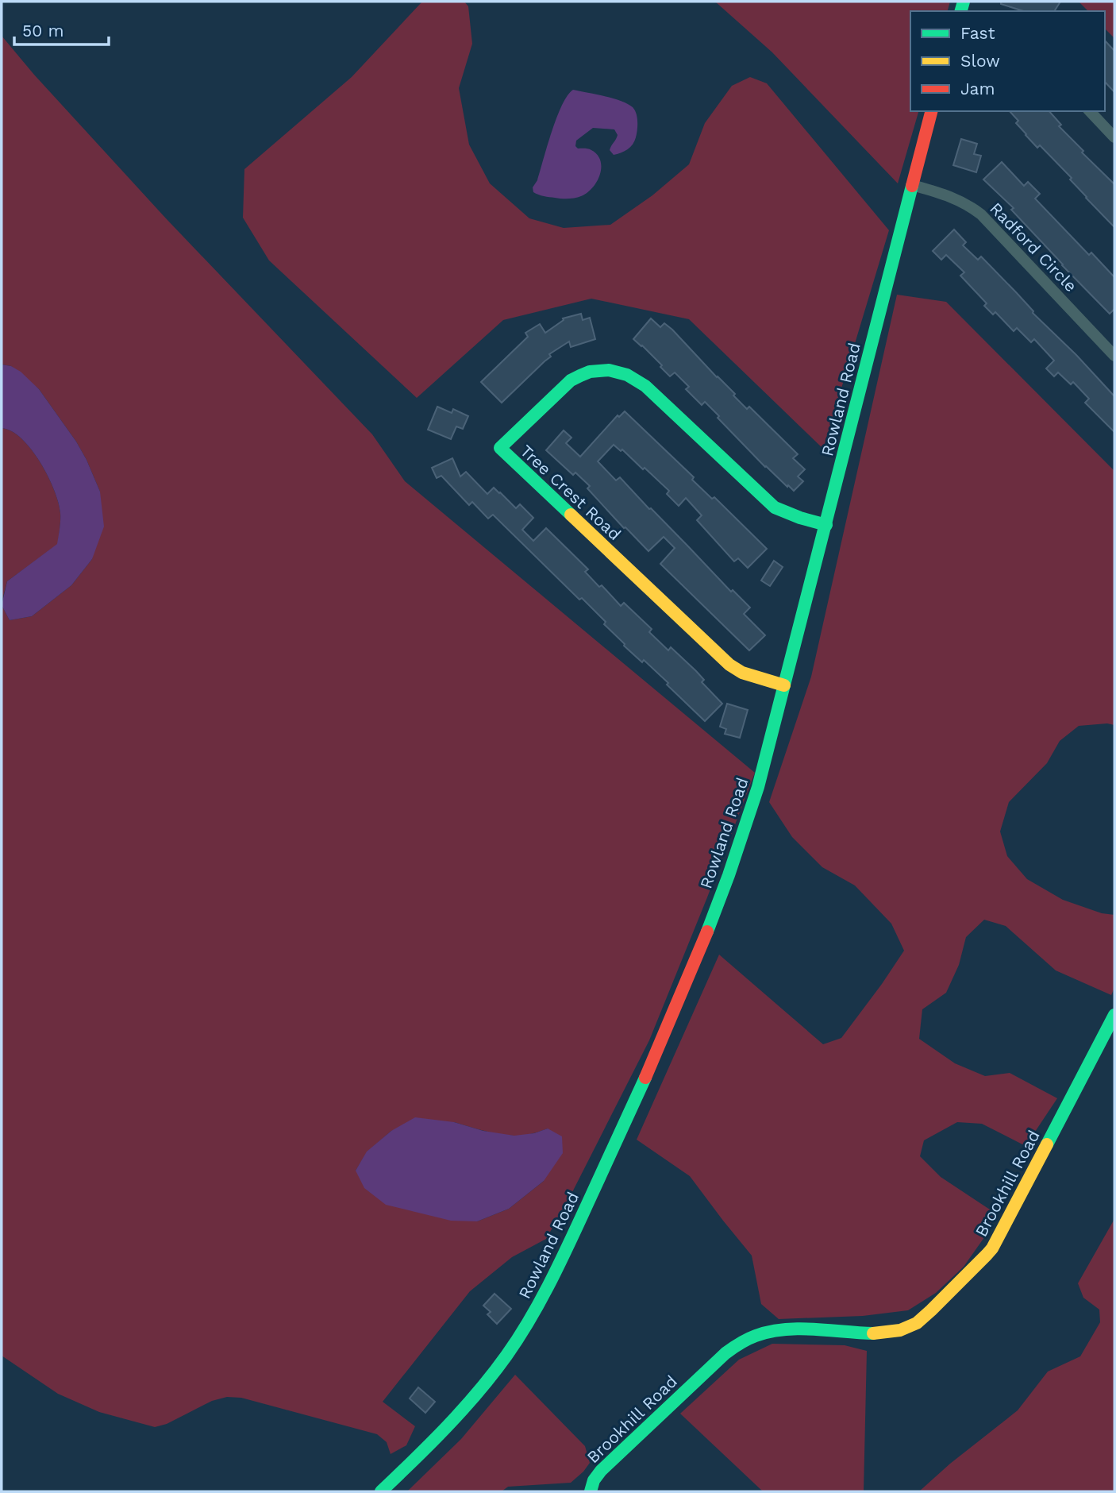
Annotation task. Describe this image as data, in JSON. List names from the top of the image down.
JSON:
{
  "streets": {
    "street": [
      "Radford Circle",
      "Rowland Road",
      "Tree Crest Road",
      "Brookhill Road"
    ]
  },
  "crossings": [
    ["Radford Circle", "Rowland Road"],
    ["Rowland Road", "Tree Crest Road"]
  ],
  "legend": ["Fast", "Slow", "Jam"],
  "scale_bar": "50 m"
}
